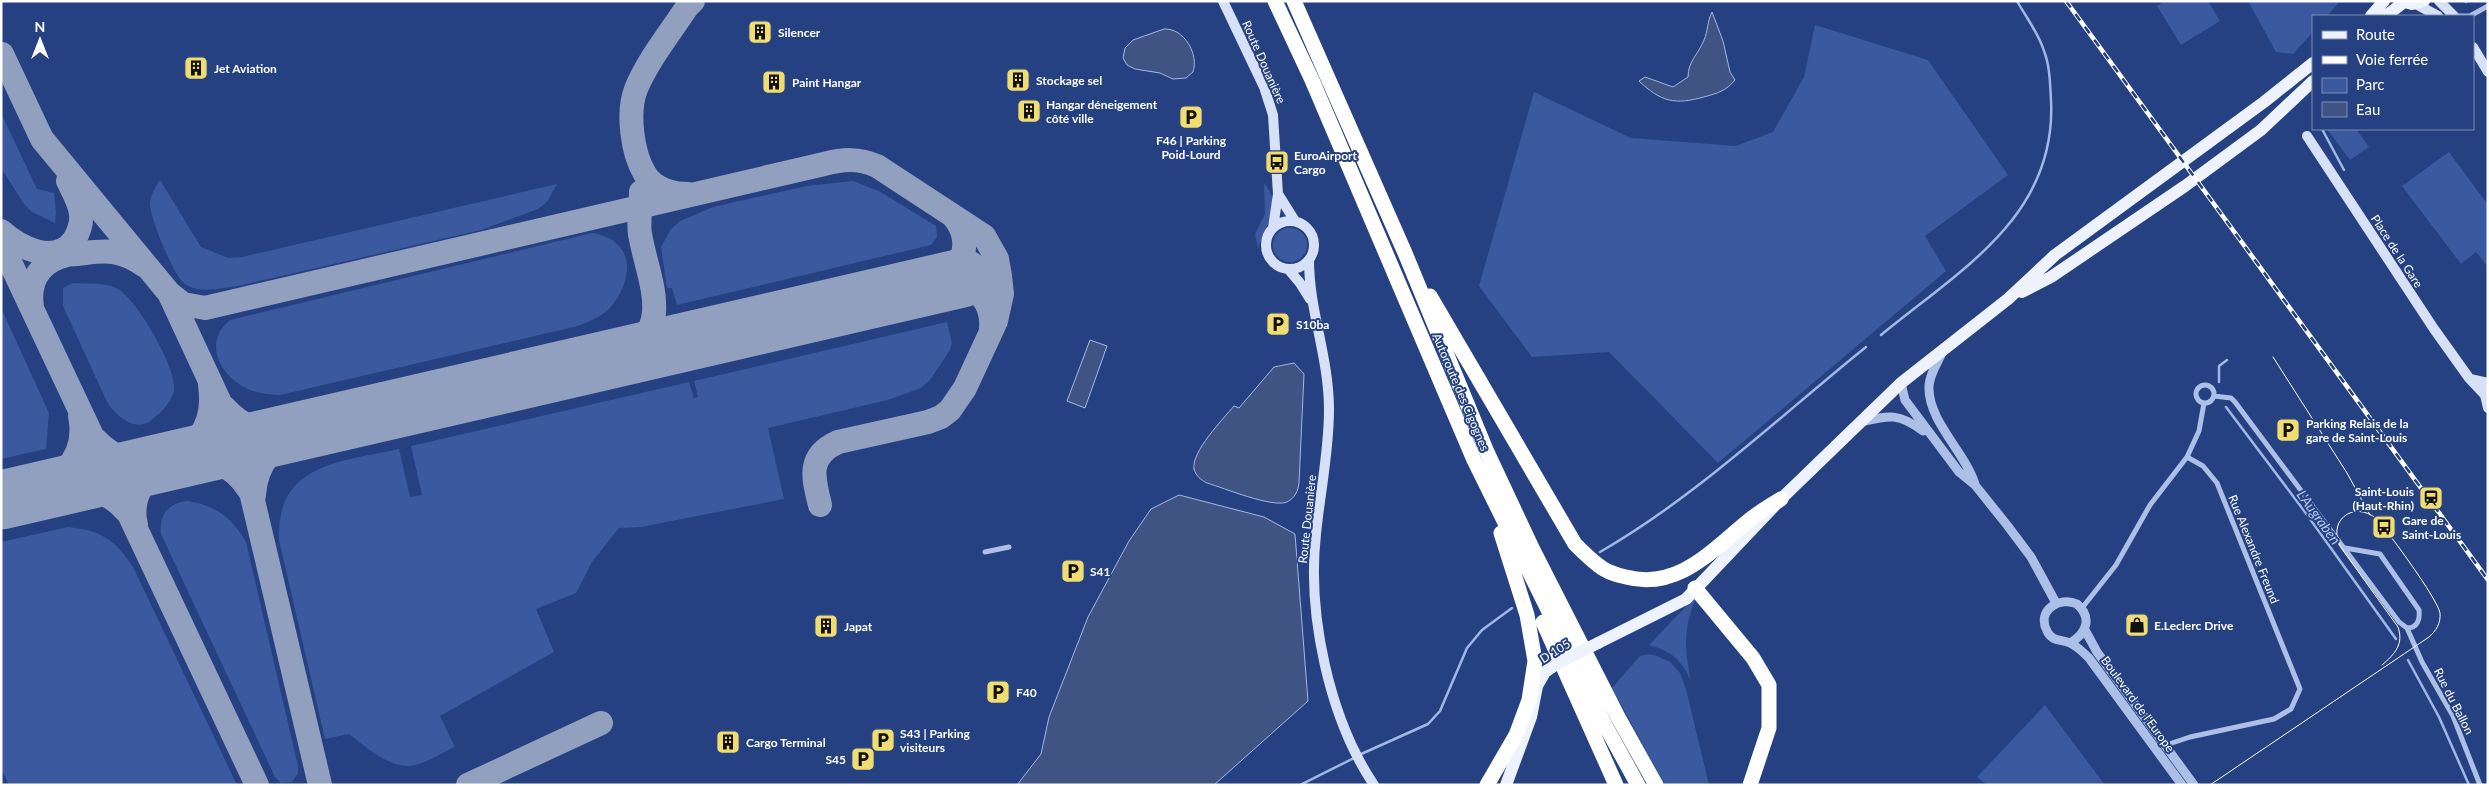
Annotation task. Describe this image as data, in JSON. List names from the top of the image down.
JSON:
{
  "streets": {
    "highway": ["Autoroute des Cigognes"],
    "main road": ["Route Douanière", "Place de la Gare", "D 105"],
    "street": ["Rue Alexandre Freund", "Rue du Ballon", "Boulevard de l'Europe"]
  },
  "crossings": [
    ["Rue Alexandre Freund", "Boulevard de l'Europe"]
  ],
  "water": ["L'Augraben"],
  "places": {
    "building": [
      "Silencer",
      "Jet Aviation",
      "Stockage sel",
      "Paint Hangar",
      "Hangar déneigement côté ville",
      "Japat",
      "Cargo Terminal"
    ],
    "parking": [
      "F46 | Parking Poid-Lourd",
      "S10ba",
      "Parking Relais de la gare de Saint-Louis",
      "S41",
      "F40",
      "S43 | Parking visiteurs",
      "S45"
    ],
    "bus stop": ["EuroAirport Cargo", "Gare de Saint-Louis"],
    "station": ["Saint-Louis (Haut-Rhin)"],
    "shop": ["E.Leclerc Drive"]
  },
  "legend": [
    "Route",
    "Voie ferrée",
    "Parc",
    "Eau"
  ],
  "north": "top"
}
